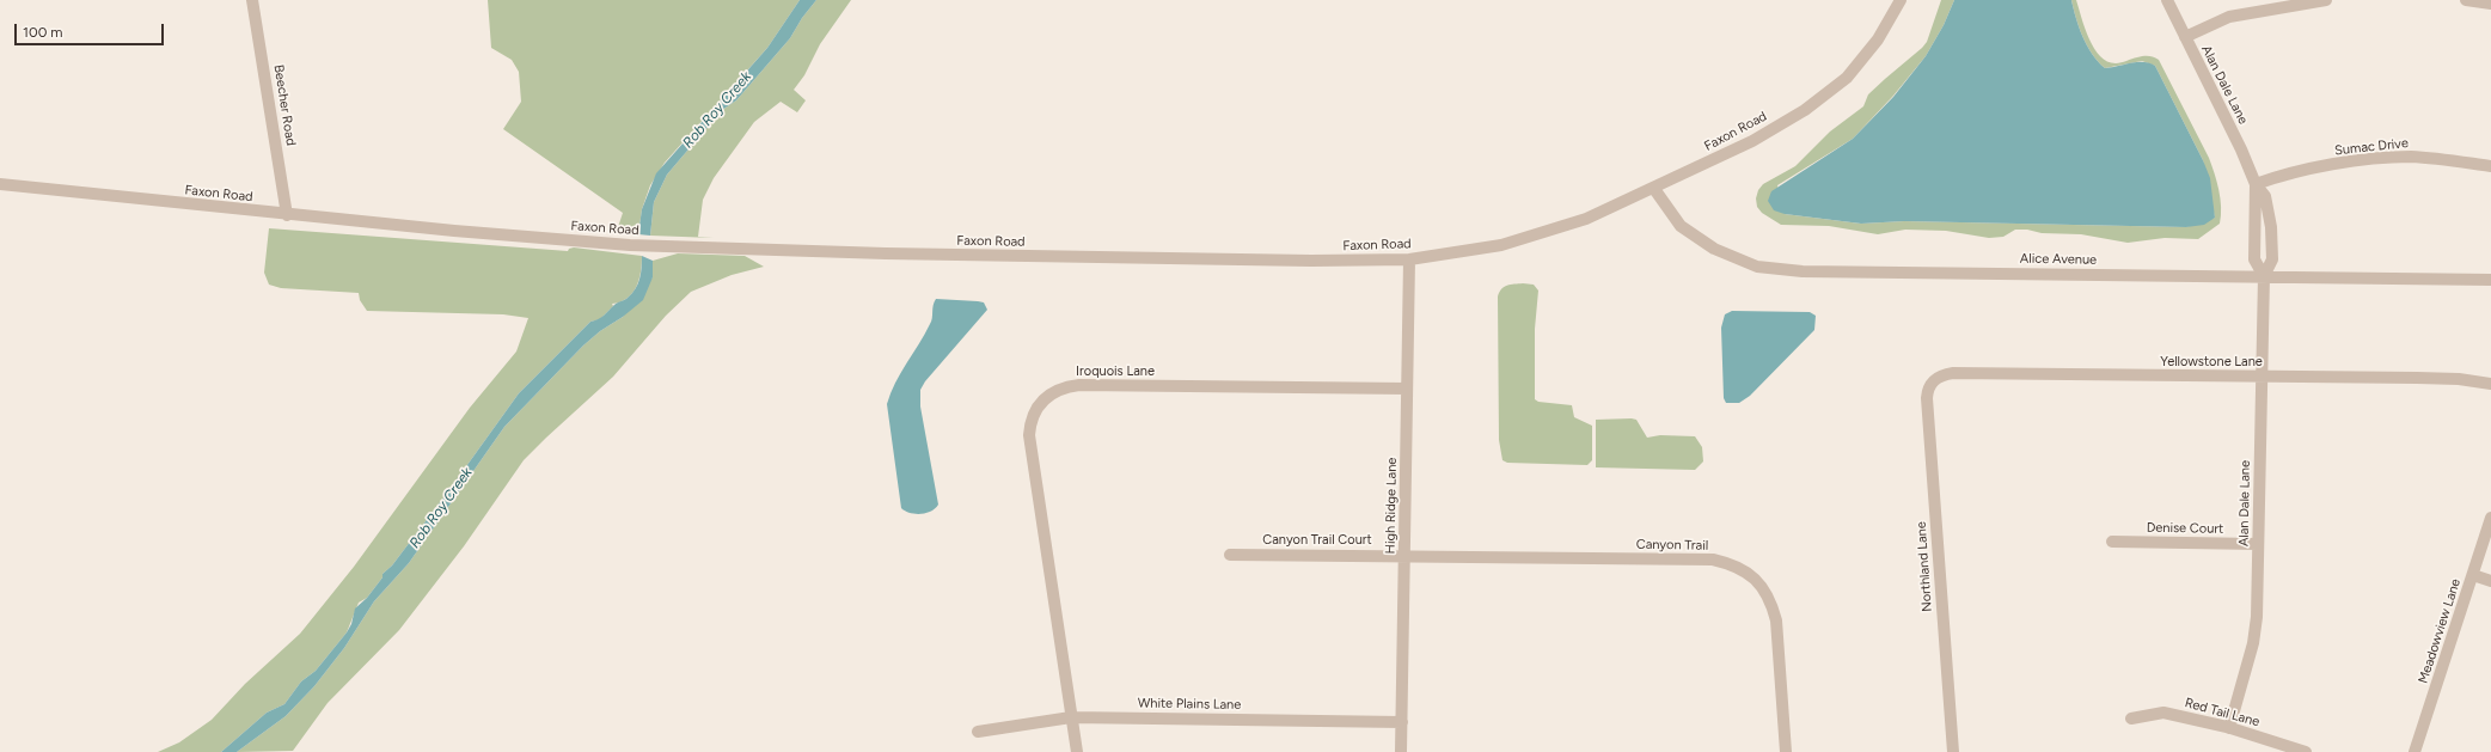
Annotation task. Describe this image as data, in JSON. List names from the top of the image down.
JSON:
{
  "streets": {
    "street": [
      "Alan Dale Lane",
      "Beecher Road",
      "Faxon Road",
      "Sumac Drive",
      "Alice Avenue",
      "Yellowstone Lane",
      "Iroquois Lane",
      "High Ridge Lane",
      "Denise Court",
      "Canyon Trail Court",
      "Canyon Trail",
      "Northland Lane",
      "Meadowview Lane",
      "White Plains Lane",
      "Red Tail Lane"
    ]
  },
  "crossings": [
    ["Alan Dale Lane", "Sumac Drive"],
    ["Alan Dale Lane", "Alice Avenue"],
    ["Alan Dale Lane", "Yellowstone Lane"],
    ["Alan Dale Lane", "Denise Court"],
    ["Alan Dale Lane", "Red Tail Lane"],
    ["Beecher Road", "Faxon Road"],
    ["Faxon Road", "Alice Avenue"],
    ["Faxon Road", "High Ridge Lane"],
    ["Yellowstone Lane", "Northland Lane"],
    ["Iroquois Lane", "High Ridge Lane"],
    ["Iroquois Lane", "White Plains Lane"],
    ["High Ridge Lane", "Canyon Trail Court"],
    ["High Ridge Lane", "Canyon Trail"],
    ["High Ridge Lane", "White Plains Lane"],
    ["Canyon Trail Court", "Canyon Trail"]
  ],
  "water": ["Rob Roy Creek"],
  "scale_bar": "100 m"
}
